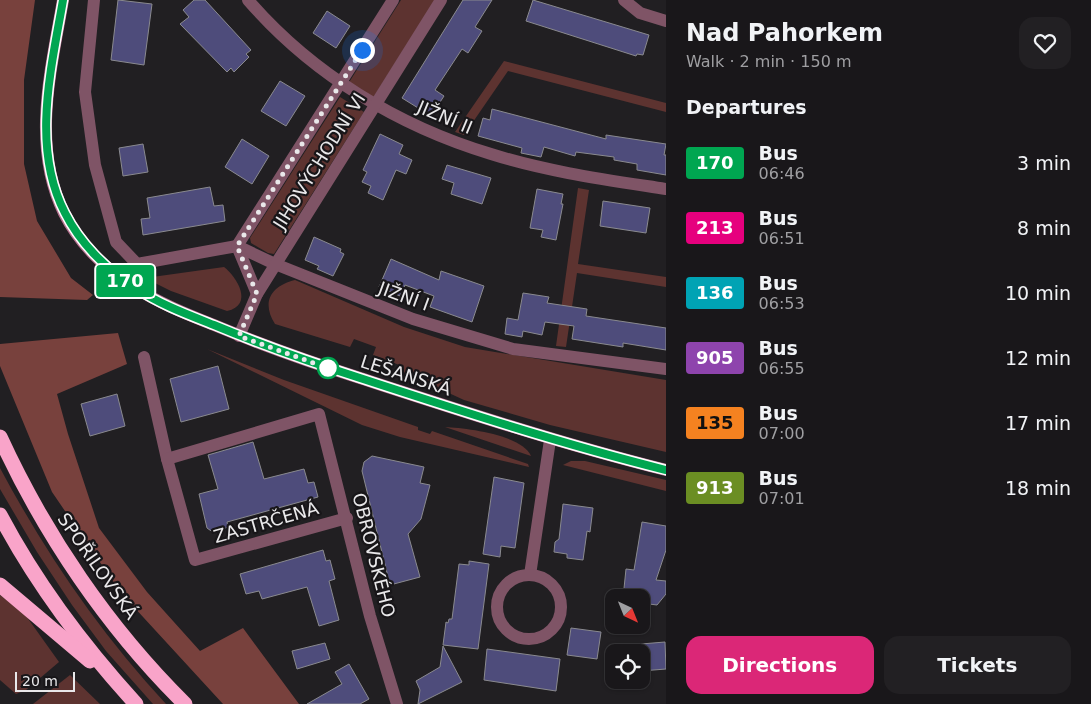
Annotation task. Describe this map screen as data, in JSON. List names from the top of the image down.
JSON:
{
  "streets": {
    "highway": ["SPOŘILOVSKÁ"],
    "street": [
      "JIŽNÍ II",
      "JIHOVÝCHODNÍ VI",
      "JIŽNÍ I",
      "LEŠANSKÁ",
      "ZASTRČENÁ",
      "OBROVSKÉHO"
    ]
  },
  "crossings": [
    ["JIŽNÍ II", "JIHOVÝCHODNÍ VI"],
    ["JIHOVÝCHODNÍ VI", "JIŽNÍ I"],
    ["JIHOVÝCHODNÍ VI", "LEŠANSKÁ"],
    ["ZASTRČENÁ", "OBROVSKÉHO"]
  ],
  "lines": ["bus line 170"],
  "scale_bar": "20 m",
  "north": "bottom right",
  "page": {
    "on_map": "170",
    "heading": [
      ["Nad Pahorkem", "Walk · 2 min · 150 m"],
      "Departures"
    ],
    "list": [
      {
        "mark": "170",
        "name": "Bus",
        "note": "06:46",
        "value": "3 min"
      },
      {
        "mark": "213",
        "name": "Bus",
        "note": "06:51",
        "value": "8 min"
      },
      {
        "mark": "136",
        "name": "Bus",
        "note": "06:53",
        "value": "10 min"
      },
      {
        "mark": "905",
        "name": "Bus",
        "note": "06:55",
        "value": "12 min"
      },
      {
        "mark": "135",
        "name": "Bus",
        "note": "07:00",
        "value": "17 min"
      },
      {
        "mark": "913",
        "name": "Bus",
        "note": "07:01",
        "value": "18 min"
      }
    ],
    "buttons": ["Directions", "Tickets"],
    "scale": "20 m"
  }
}
